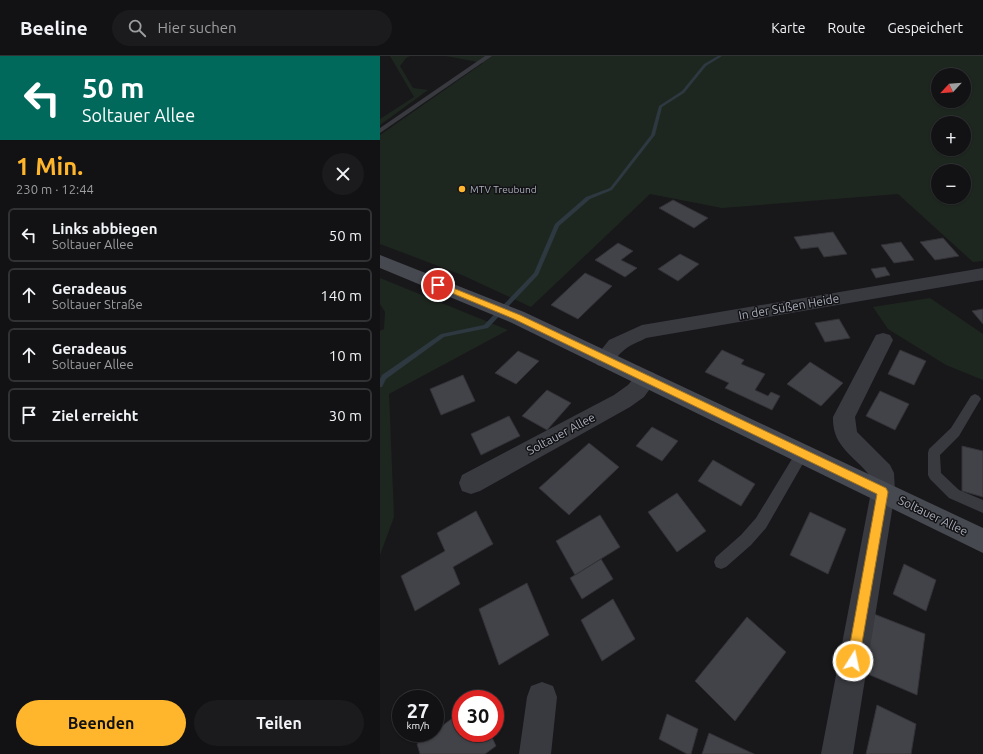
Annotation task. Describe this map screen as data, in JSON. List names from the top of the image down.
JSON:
{
  "streets": {
    "street": ["In der Süßen Heide", "Soltauer Allee"]
  },
  "crossings": [
    ["In der Süßen Heide", "Soltauer Allee"]
  ],
  "places": ["MTV Treubund"],
  "north": "bottom left",
  "page": {
    "header": "Beeline",
    "search": "Hier suchen",
    "nav": ["Karte", "Route", "Gespeichert"],
    "turn": ["50 m", "Soltauer Allee"],
    "map_buttons": ["+", "−"],
    "heading": ["1 Min.", "230 m · 12:44"],
    "list": [
      {
        "name": "Links abbiegen",
        "note": "Soltauer Allee",
        "value": "50 m"
      },
      {
        "name": "Geradeaus",
        "note": "Soltauer Straße",
        "value": "140 m"
      },
      {
        "name": "Geradeaus",
        "note": "Soltauer Allee",
        "value": "10 m"
      },
      {
        "name": "Ziel erreicht",
        "value": "30 m"
      }
    ],
    "speed": "27 km/h",
    "limit": "30",
    "buttons": ["Beenden", "Teilen"]
  }
}
